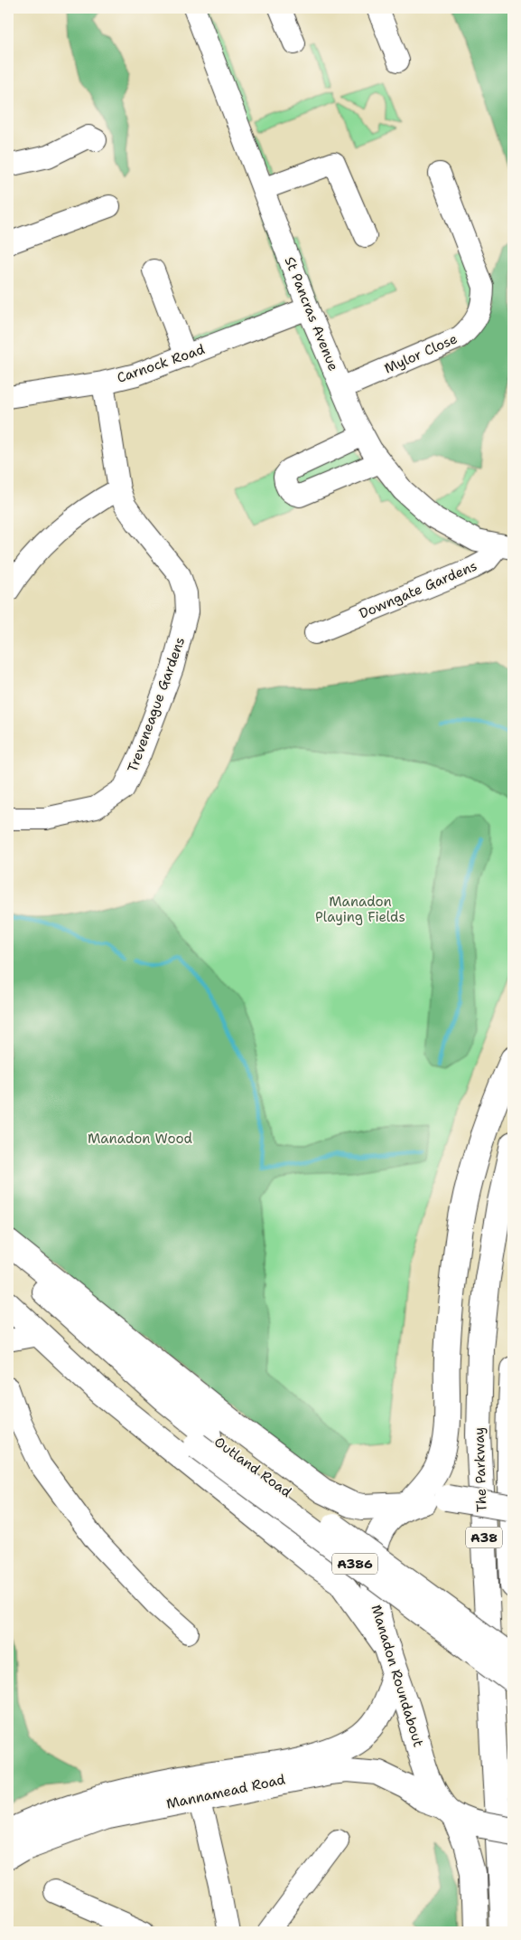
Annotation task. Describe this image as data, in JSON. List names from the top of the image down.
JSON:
{
  "streets": {
    "main road": [
      "Outland Road",
      "The Parkway",
      "A38",
      "A386",
      "Manadon Roundabout",
      "Mannamead Road"
    ],
    "street": [
      "St Pancras Avenue",
      "Mylor Close",
      "Carnock Road",
      "Downgate Gardens",
      "Treveneague Gardens"
    ]
  },
  "crossings": [
    ["St Pancras Avenue", "Mylor Close"],
    ["St Pancras Avenue", "Carnock Road"],
    ["St Pancras Avenue", "Downgate Gardens"],
    ["Carnock Road", "Treveneague Gardens"],
    ["Manadon Roundabout", "Mannamead Road"]
  ],
  "parks": ["Manadon Playing Fields", "Manadon Wood"]
}
